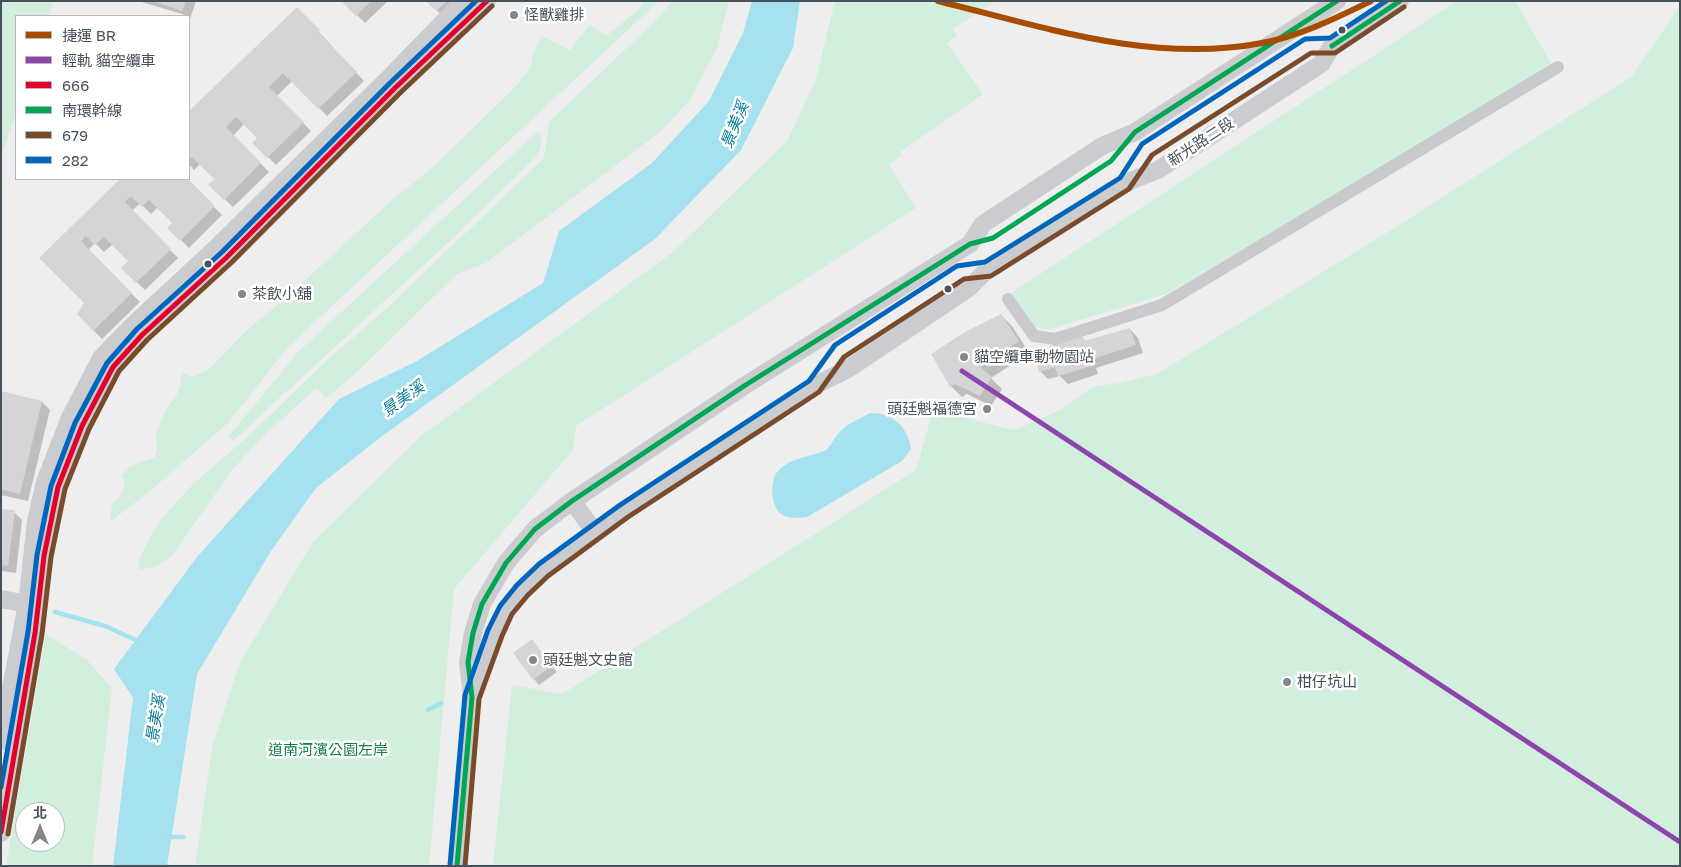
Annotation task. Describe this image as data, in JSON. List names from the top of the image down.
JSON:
{
  "streets": {
    "street": ["新光路二段"]
  },
  "water": ["景美溪"],
  "parks": ["道南河濱公園左岸"],
  "places": [
    "怪獸雞排",
    "茶飲小舖",
    "貓空纜車動物園站",
    "頭廷魁福德宮",
    "頭廷魁文史館",
    "柑仔坑山"
  ],
  "lines": [
    "metro line BR",
    "transit line 666",
    "transit line 南環幹線",
    "transit line 282",
    "transit line 679",
    "tram line 貓空纜車"
  ],
  "legend": [
    "捷運 BR",
    "輕軌 貓空纜車",
    "666",
    "南環幹線",
    "679",
    "282"
  ],
  "north": "top"
}
